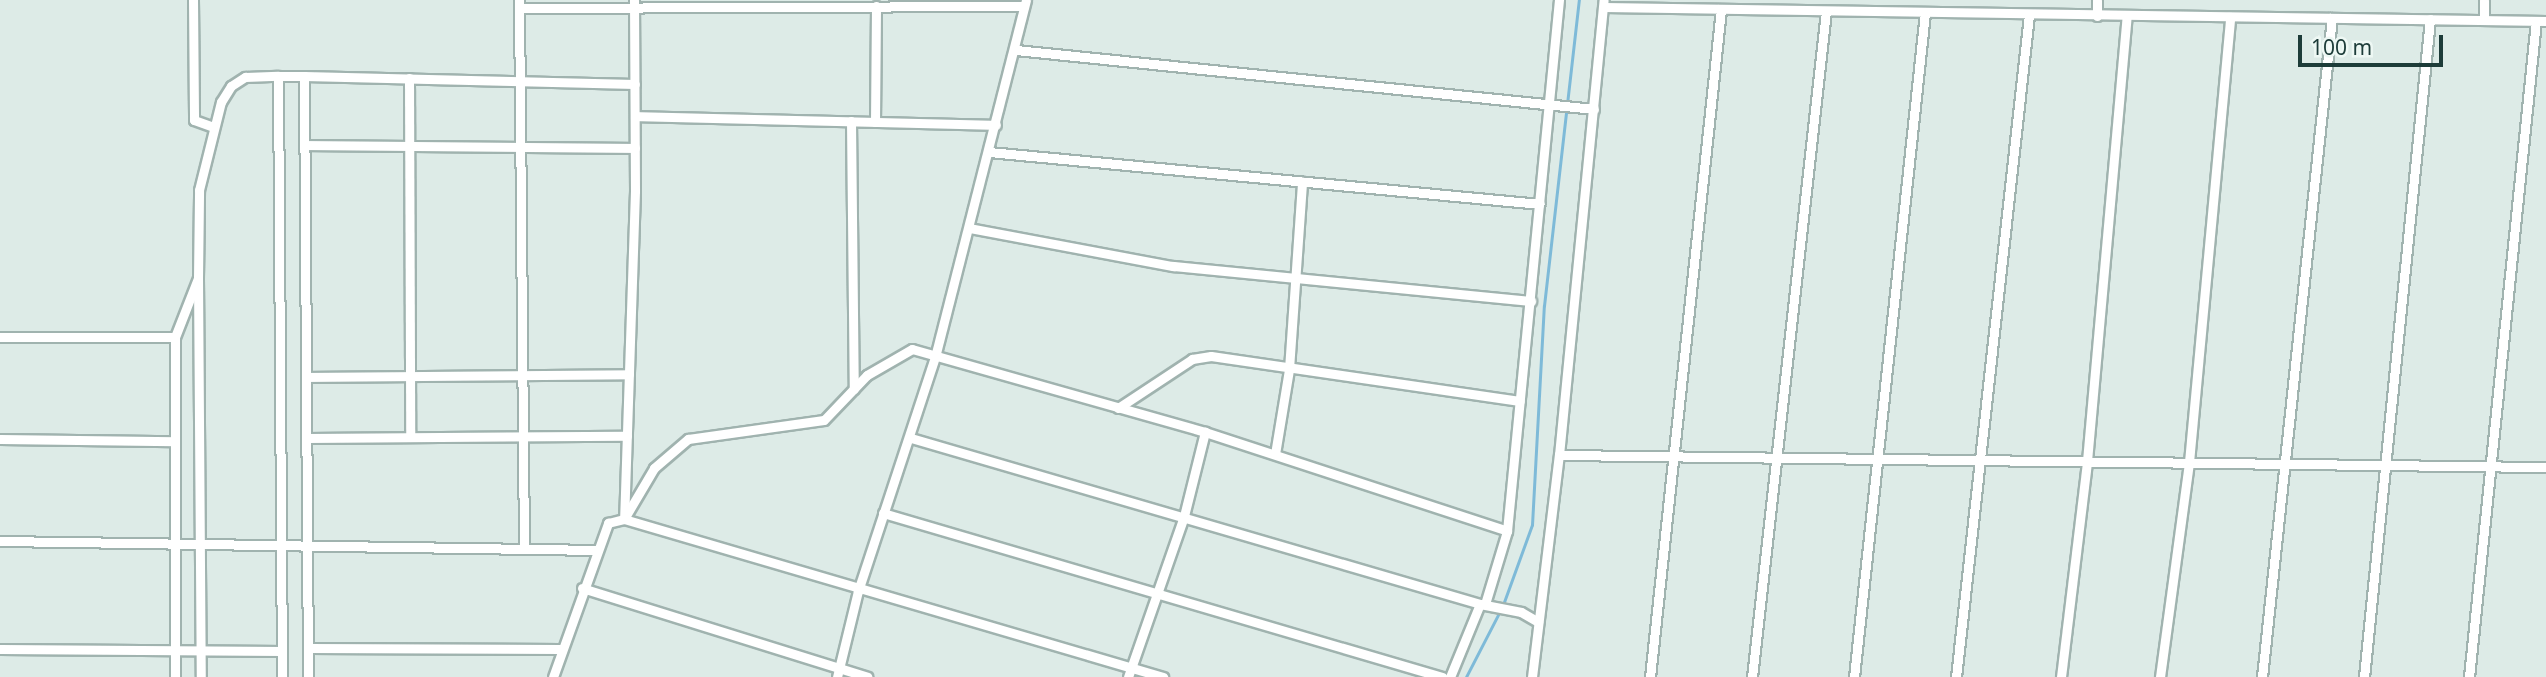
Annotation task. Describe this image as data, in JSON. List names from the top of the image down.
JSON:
{
  "scale_bar": "100 m"
}
